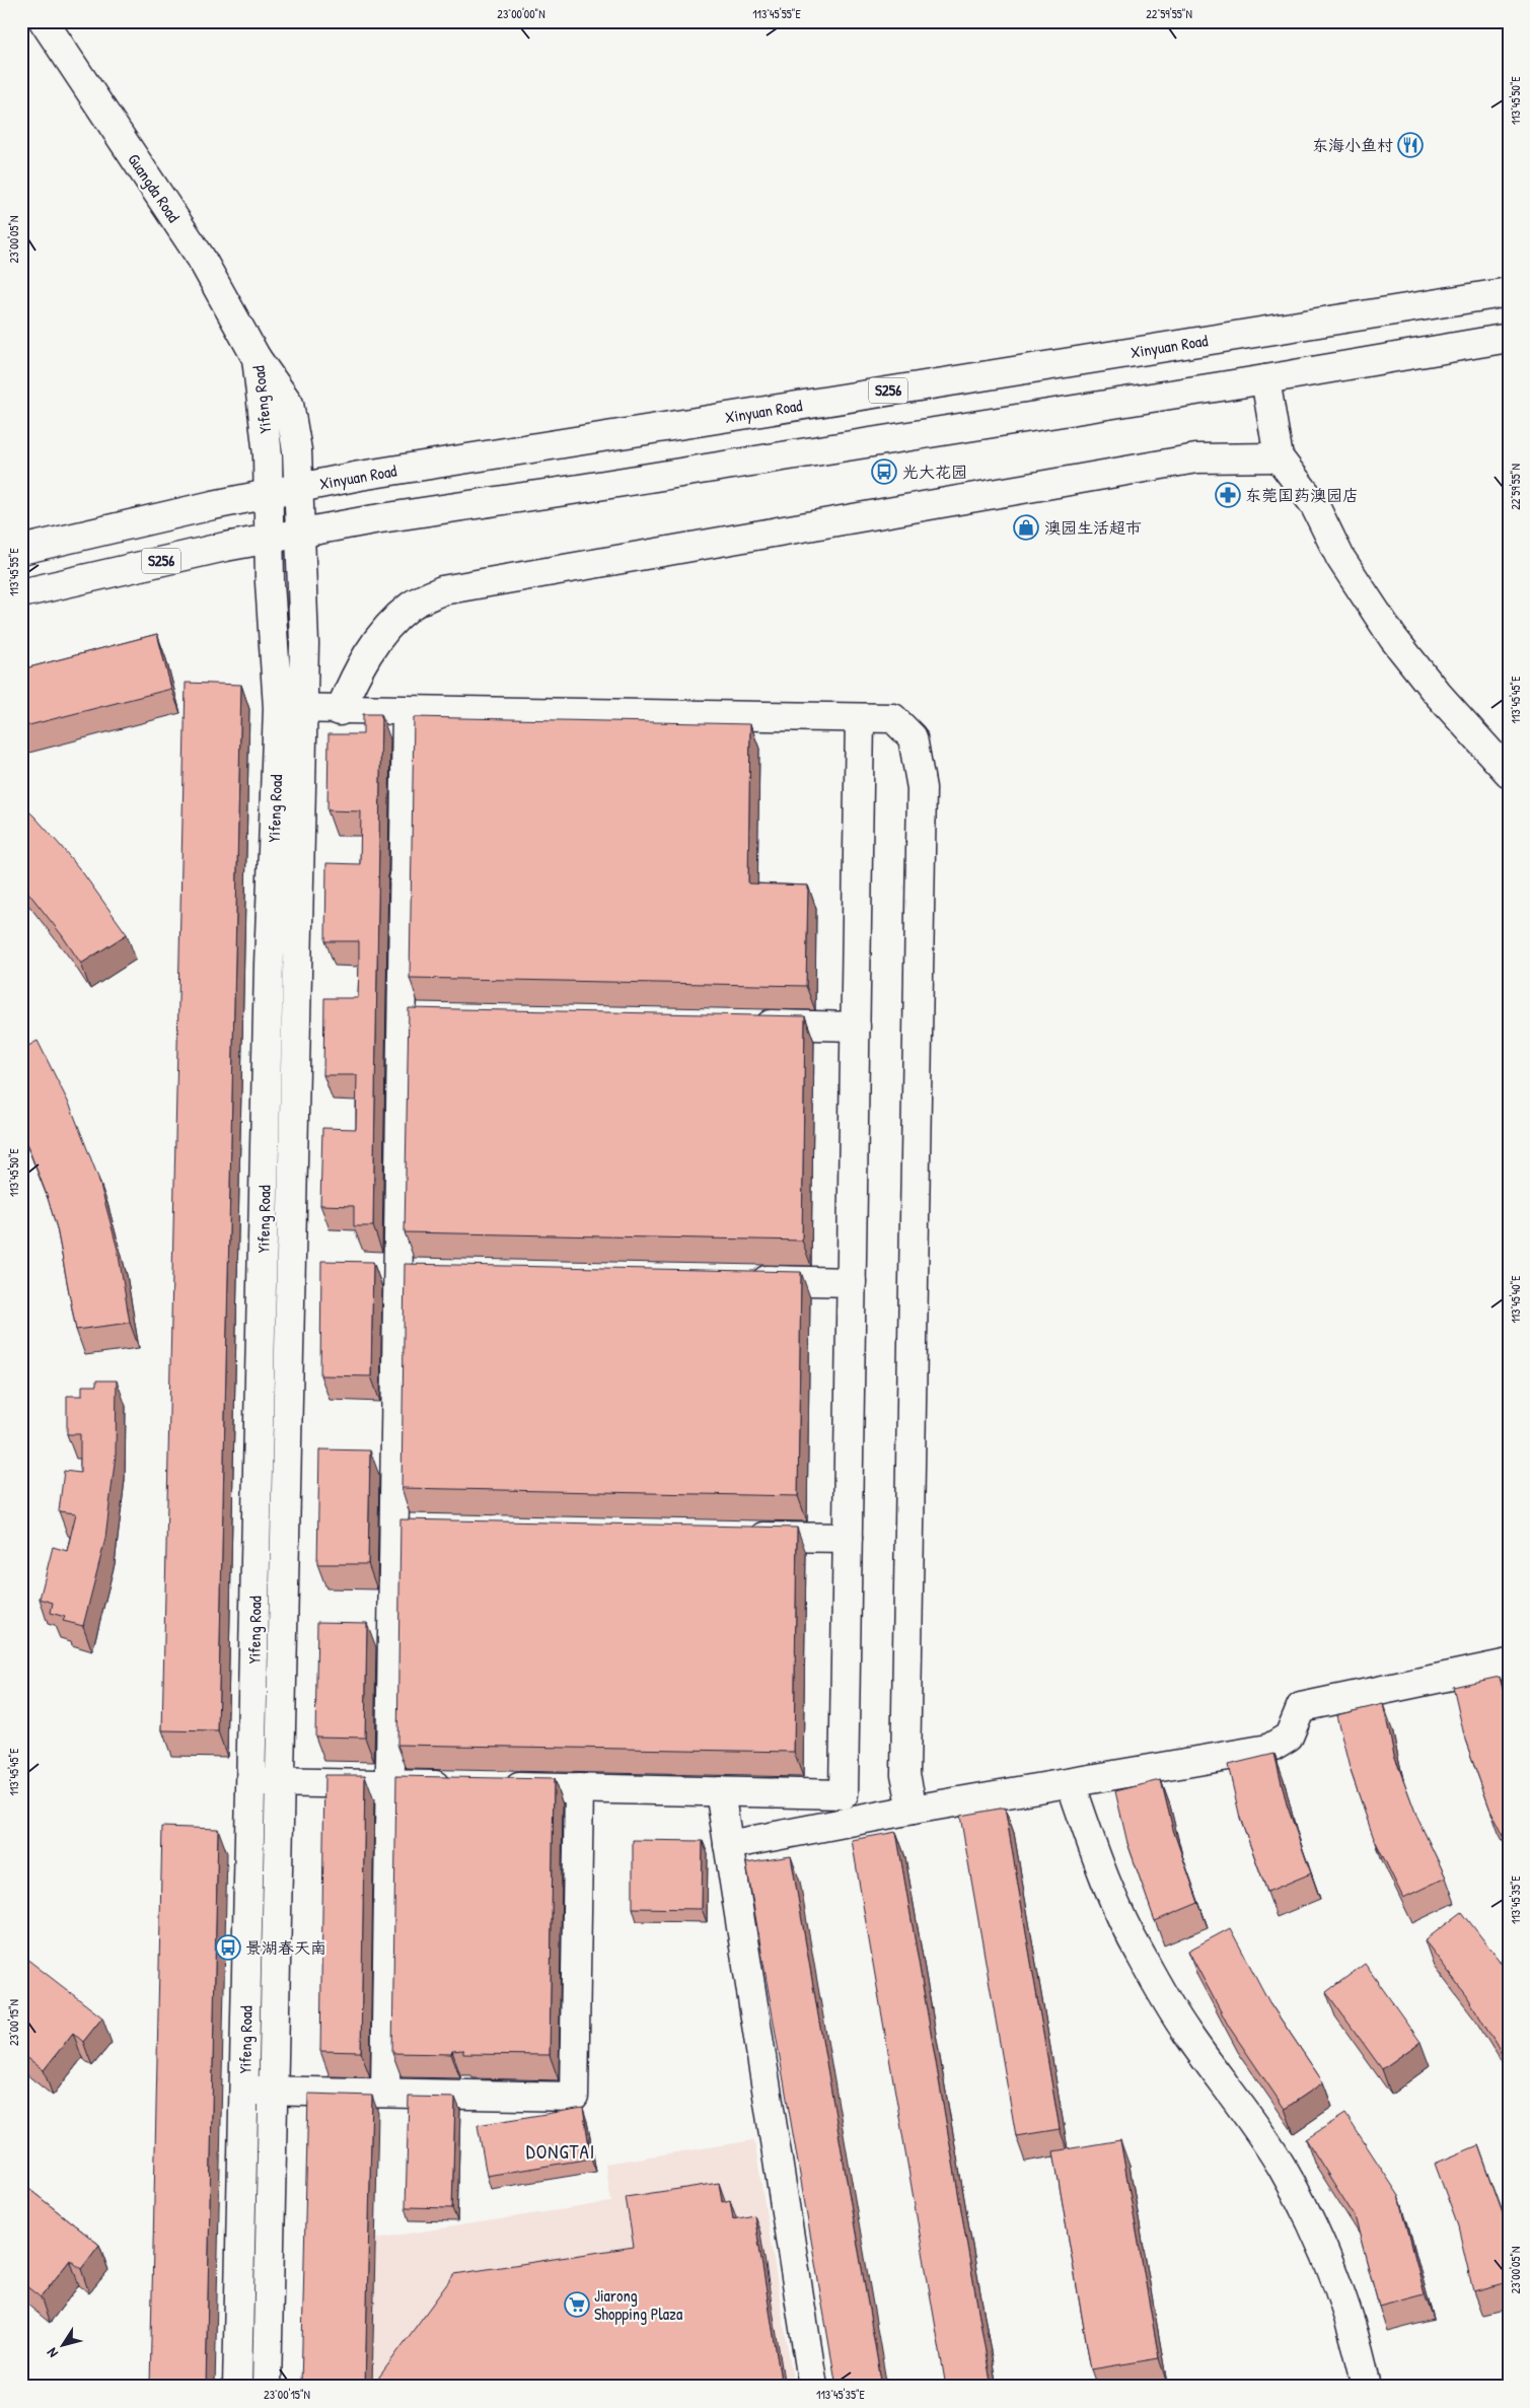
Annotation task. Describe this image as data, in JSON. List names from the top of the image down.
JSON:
{
  "streets": {
    "street": [
      "Guangda Road",
      "Xinyuan Road",
      "S256",
      "Yifeng Road"
    ]
  },
  "crossings": [
    ["Guangda Road", "Yifeng Road"],
    ["Xinyuan Road", "Yifeng Road"],
    ["S256", "Yifeng Road"]
  ],
  "districts": ["DONGTAI"],
  "places": {
    "restaurant": ["东海小鱼村"],
    "bus stop": ["光大花园", "景湖春天南"],
    "pharmacy": ["东莞国药澳园店"],
    "shop": ["澳园生活超市"],
    "supermarket": ["Jiarong Shopping Plaza"]
  },
  "north": "bottom left",
  "coordinates": [
    "23°00'00\"N",
    "113°45'55\"E",
    "22°59'55\"N",
    "113°45'50\"E",
    "23°00'05\"N",
    "113°45'45\"E",
    "113°45'40\"E",
    "113°45'35\"E",
    "23°00'15\"N"
  ]
}
